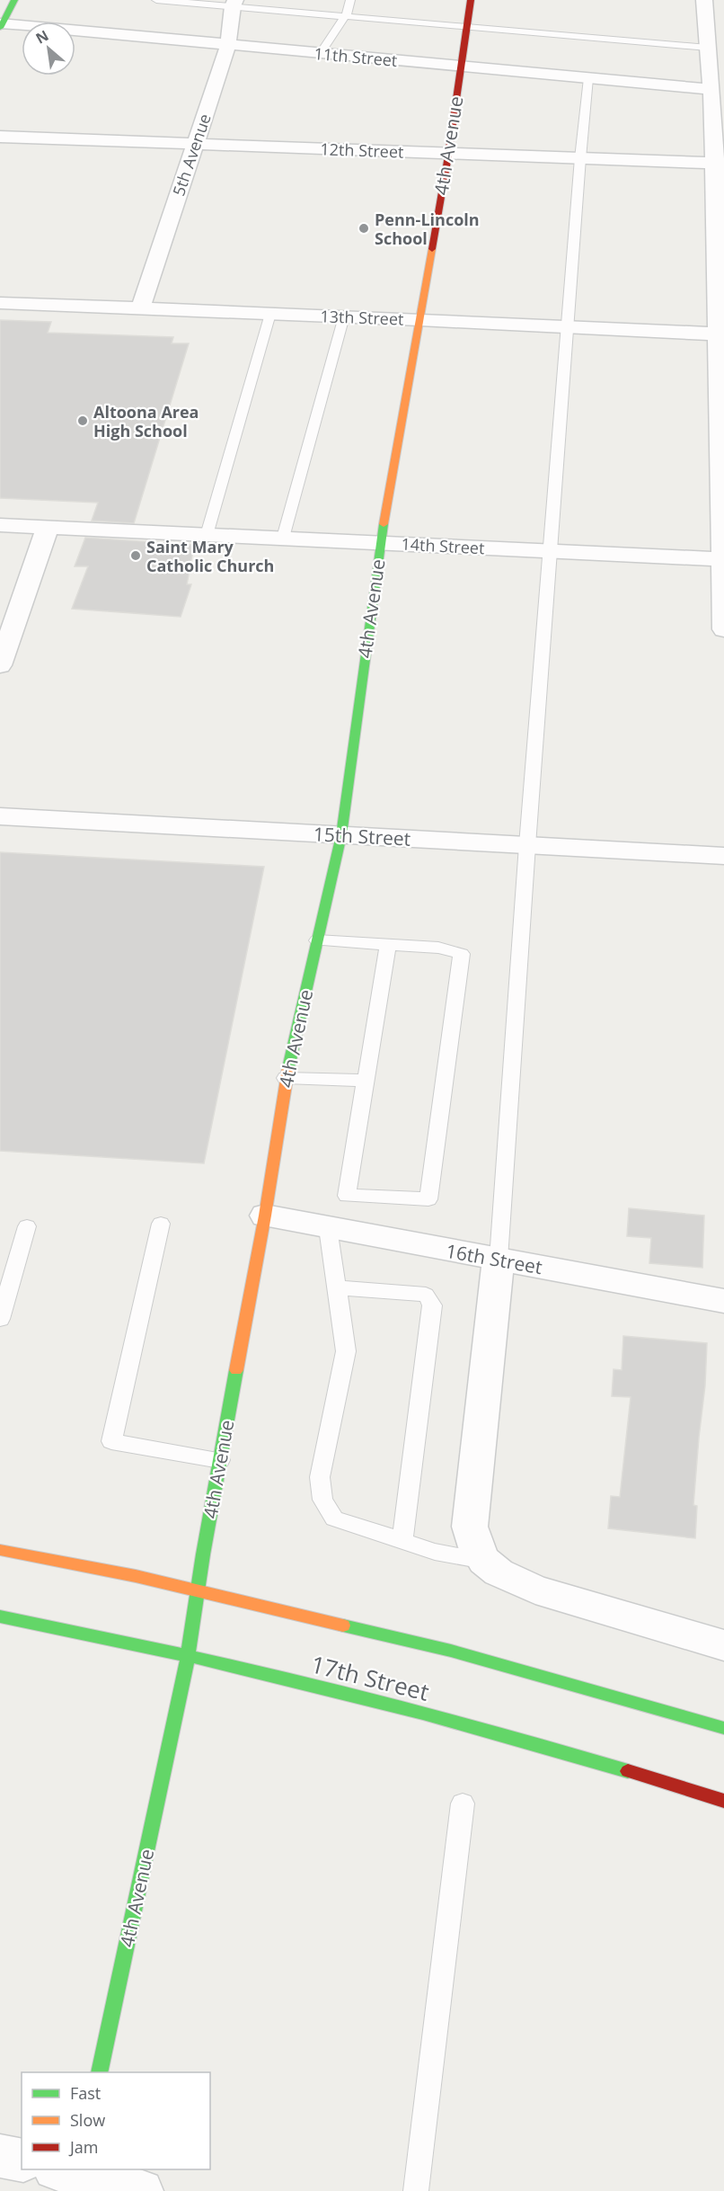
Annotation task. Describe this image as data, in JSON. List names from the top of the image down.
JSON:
{
  "streets": {
    "street": [
      "11th Street",
      "4th Avenue",
      "12th Street",
      "5th Avenue",
      "13th Street",
      "14th Street",
      "15th Street",
      "16th Street",
      "17th Street"
    ]
  },
  "crossings": [
    ["11th Street", "4th Avenue"],
    ["11th Street", "5th Avenue"],
    ["4th Avenue", "12th Street"],
    ["4th Avenue", "13th Street"],
    ["4th Avenue", "14th Street"],
    ["4th Avenue", "15th Street"],
    ["4th Avenue", "16th Street"],
    ["4th Avenue", "17th Street"],
    ["12th Street", "5th Avenue"],
    ["5th Avenue", "13th Street"]
  ],
  "places": ["Penn-Lincoln School", "Altoona Area High School", "Saint Mary Catholic Church"],
  "legend": ["Fast", "Slow", "Jam"],
  "north": "top left"
}
